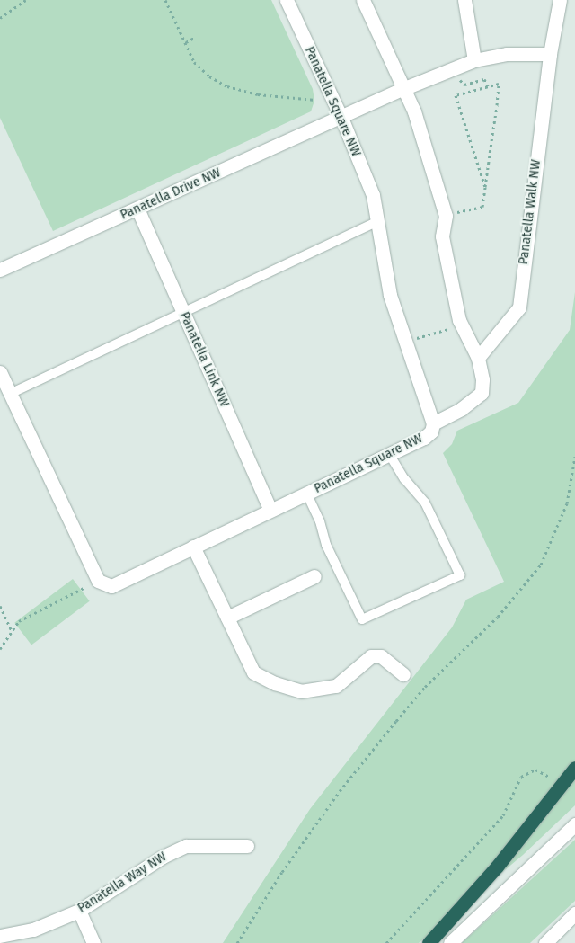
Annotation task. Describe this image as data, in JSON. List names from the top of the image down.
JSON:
{
  "streets": {
    "street": [
      "Panatella Square NW",
      "Panatella Drive NW",
      "Panatella Walk NW",
      "Panatella Link NW",
      "Panatella Way NW"
    ]
  },
  "crossings": [
    ["Panatella Square NW", "Panatella Drive NW"],
    ["Panatella Square NW", "Panatella Link NW"],
    ["Panatella Drive NW", "Panatella Link NW"]
  ]
}
